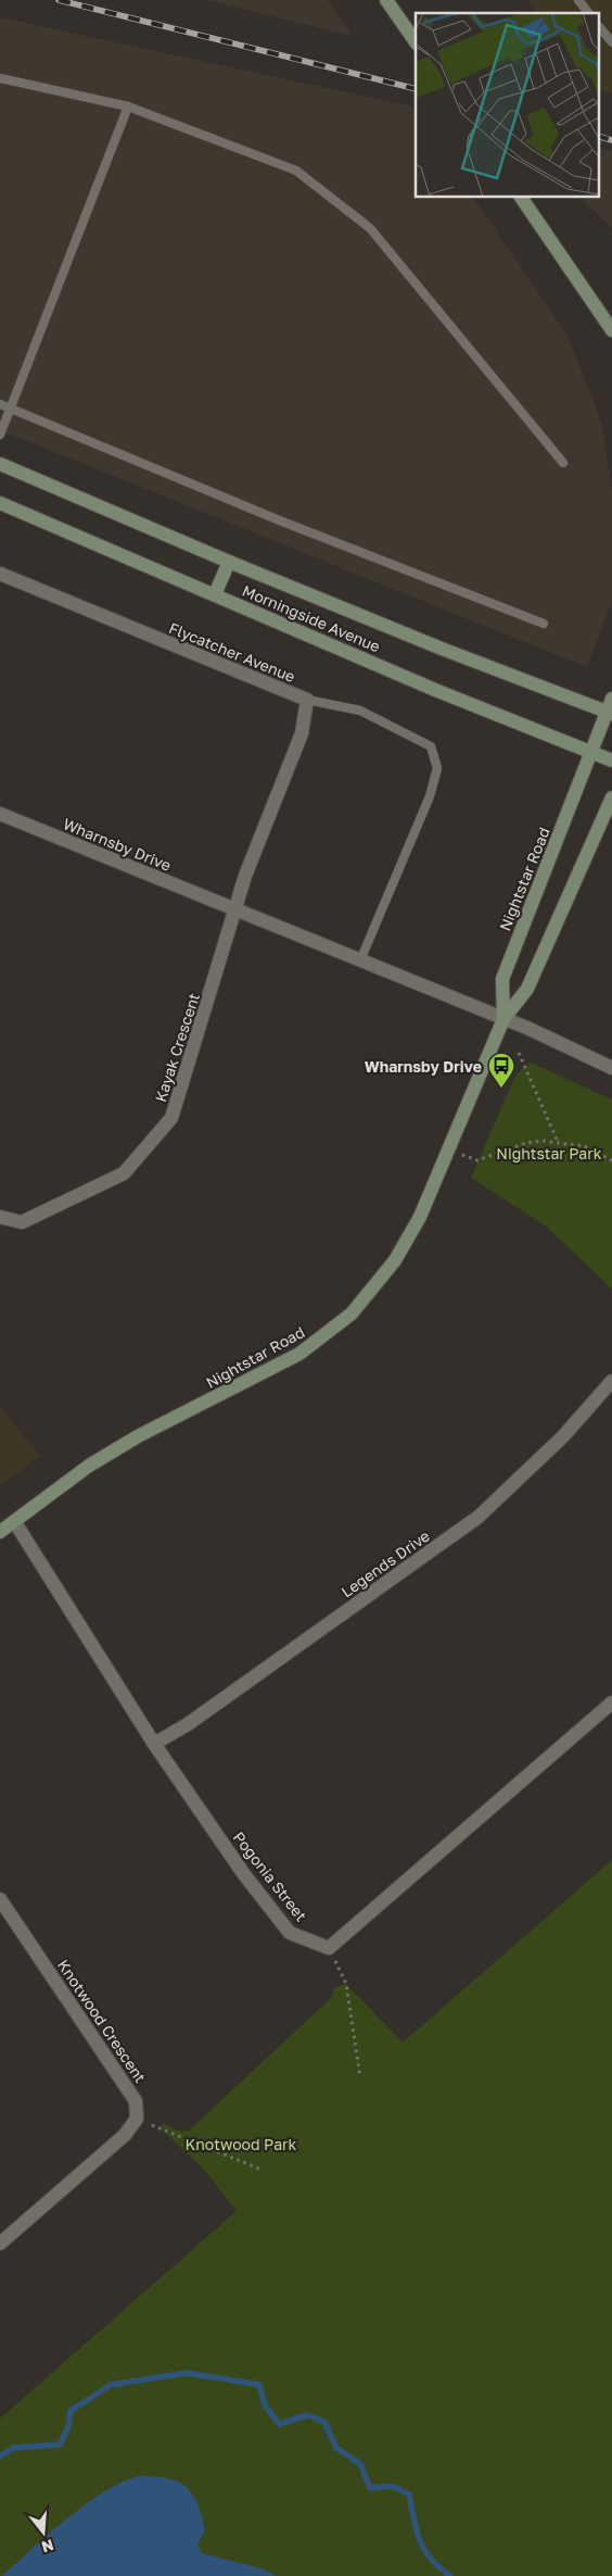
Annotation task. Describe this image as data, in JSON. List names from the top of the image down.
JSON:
{
  "streets": {
    "street": [
      "Morningside Avenue",
      "Flycatcher Avenue",
      "Wharnsby Drive",
      "Nightstar Road",
      "Kayak Crescent",
      "Legends Drive",
      "Pogonia Street",
      "Knotwood Crescent"
    ]
  },
  "crossings": [
    ["Morningside Avenue", "Nightstar Road"],
    ["Flycatcher Avenue", "Wharnsby Drive"],
    ["Flycatcher Avenue", "Kayak Crescent"],
    ["Wharnsby Drive", "Nightstar Road"],
    ["Wharnsby Drive", "Kayak Crescent"],
    ["Nightstar Road", "Pogonia Street"],
    ["Legends Drive", "Pogonia Street"]
  ],
  "parks": ["Nightstar Park", "Knotwood Park"],
  "places": {
    "bus stop": ["Wharnsby Drive"]
  },
  "north": "bottom"
}
